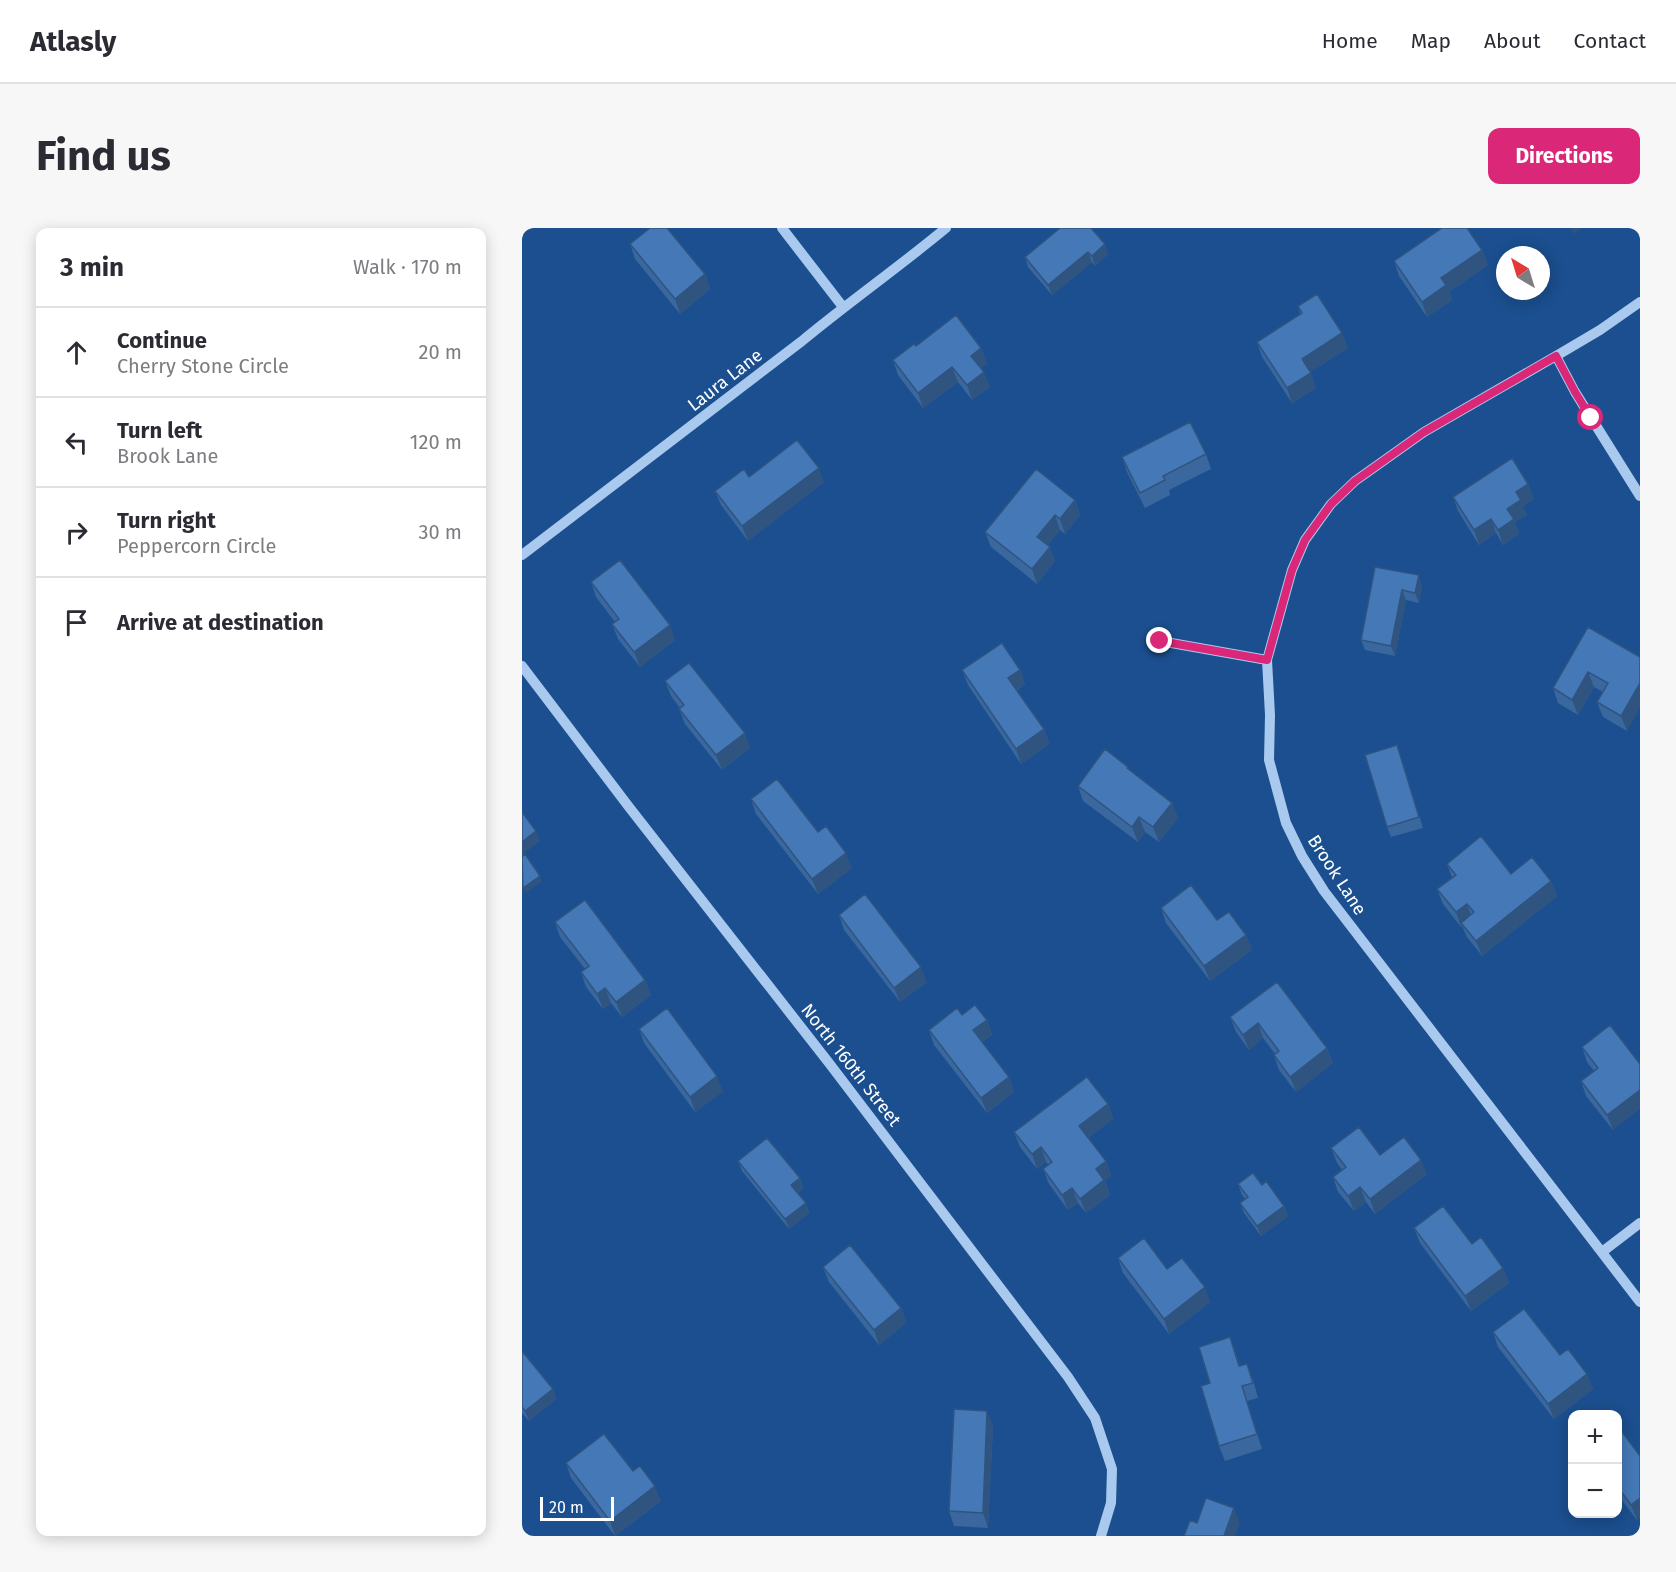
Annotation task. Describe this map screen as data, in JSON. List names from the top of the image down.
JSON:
{
  "streets": {
    "street": ["Laura Lane", "Brook Lane", "North 160th Street"]
  },
  "scale_bar": "20 m",
  "north": "top left",
  "page": {
    "header": "Atlasly",
    "nav": [
      "Home",
      "Map",
      "About",
      "Contact"
    ],
    "buttons": "Directions",
    "title": "Find us",
    "heading": ["3 min", "Walk · 170 m"],
    "list": [
      ["Continue", "Cherry Stone Circle", "20 m"],
      ["Turn left", "Brook Lane", "120 m"],
      ["Turn right", "Peppercorn Circle", "30 m"],
      "Arrive at destination"
    ],
    "map_buttons": ["+", "−"],
    "scale": "20 m"
  }
}
